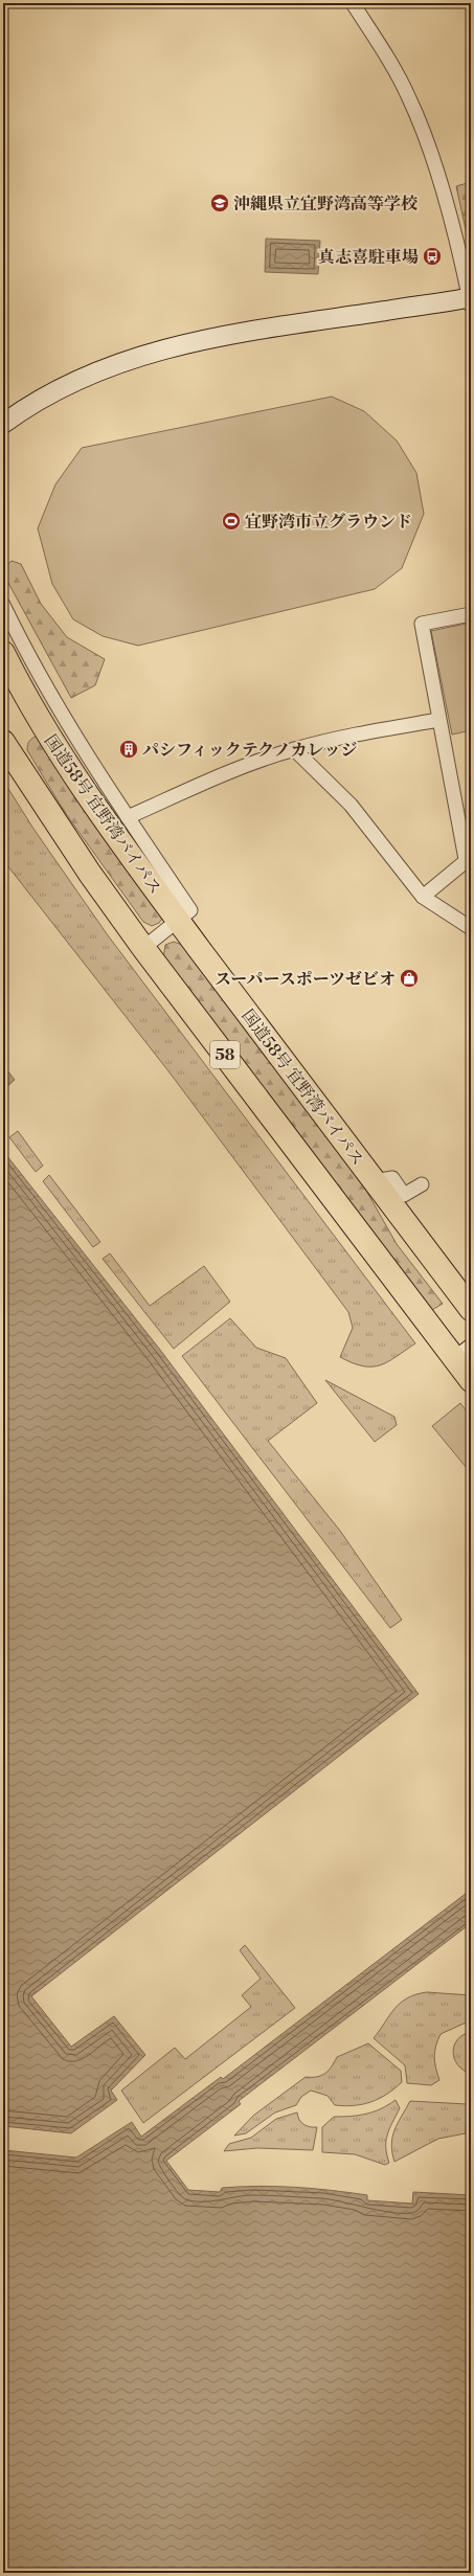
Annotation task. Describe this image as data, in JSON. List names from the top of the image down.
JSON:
{
  "streets": {
    "highway": ["国道58号 宜野湾バイパス", "58"]
  },
  "places": {
    "school or university": ["沖縄県立宜野湾高等学校"],
    "bus stop": ["真志喜駐車場"],
    "sports": ["宜野湾市立グラウンド"],
    "building": ["パシフィックテクノカレッジ"],
    "shop": ["スーパースポーツゼビオ"]
  }
}
